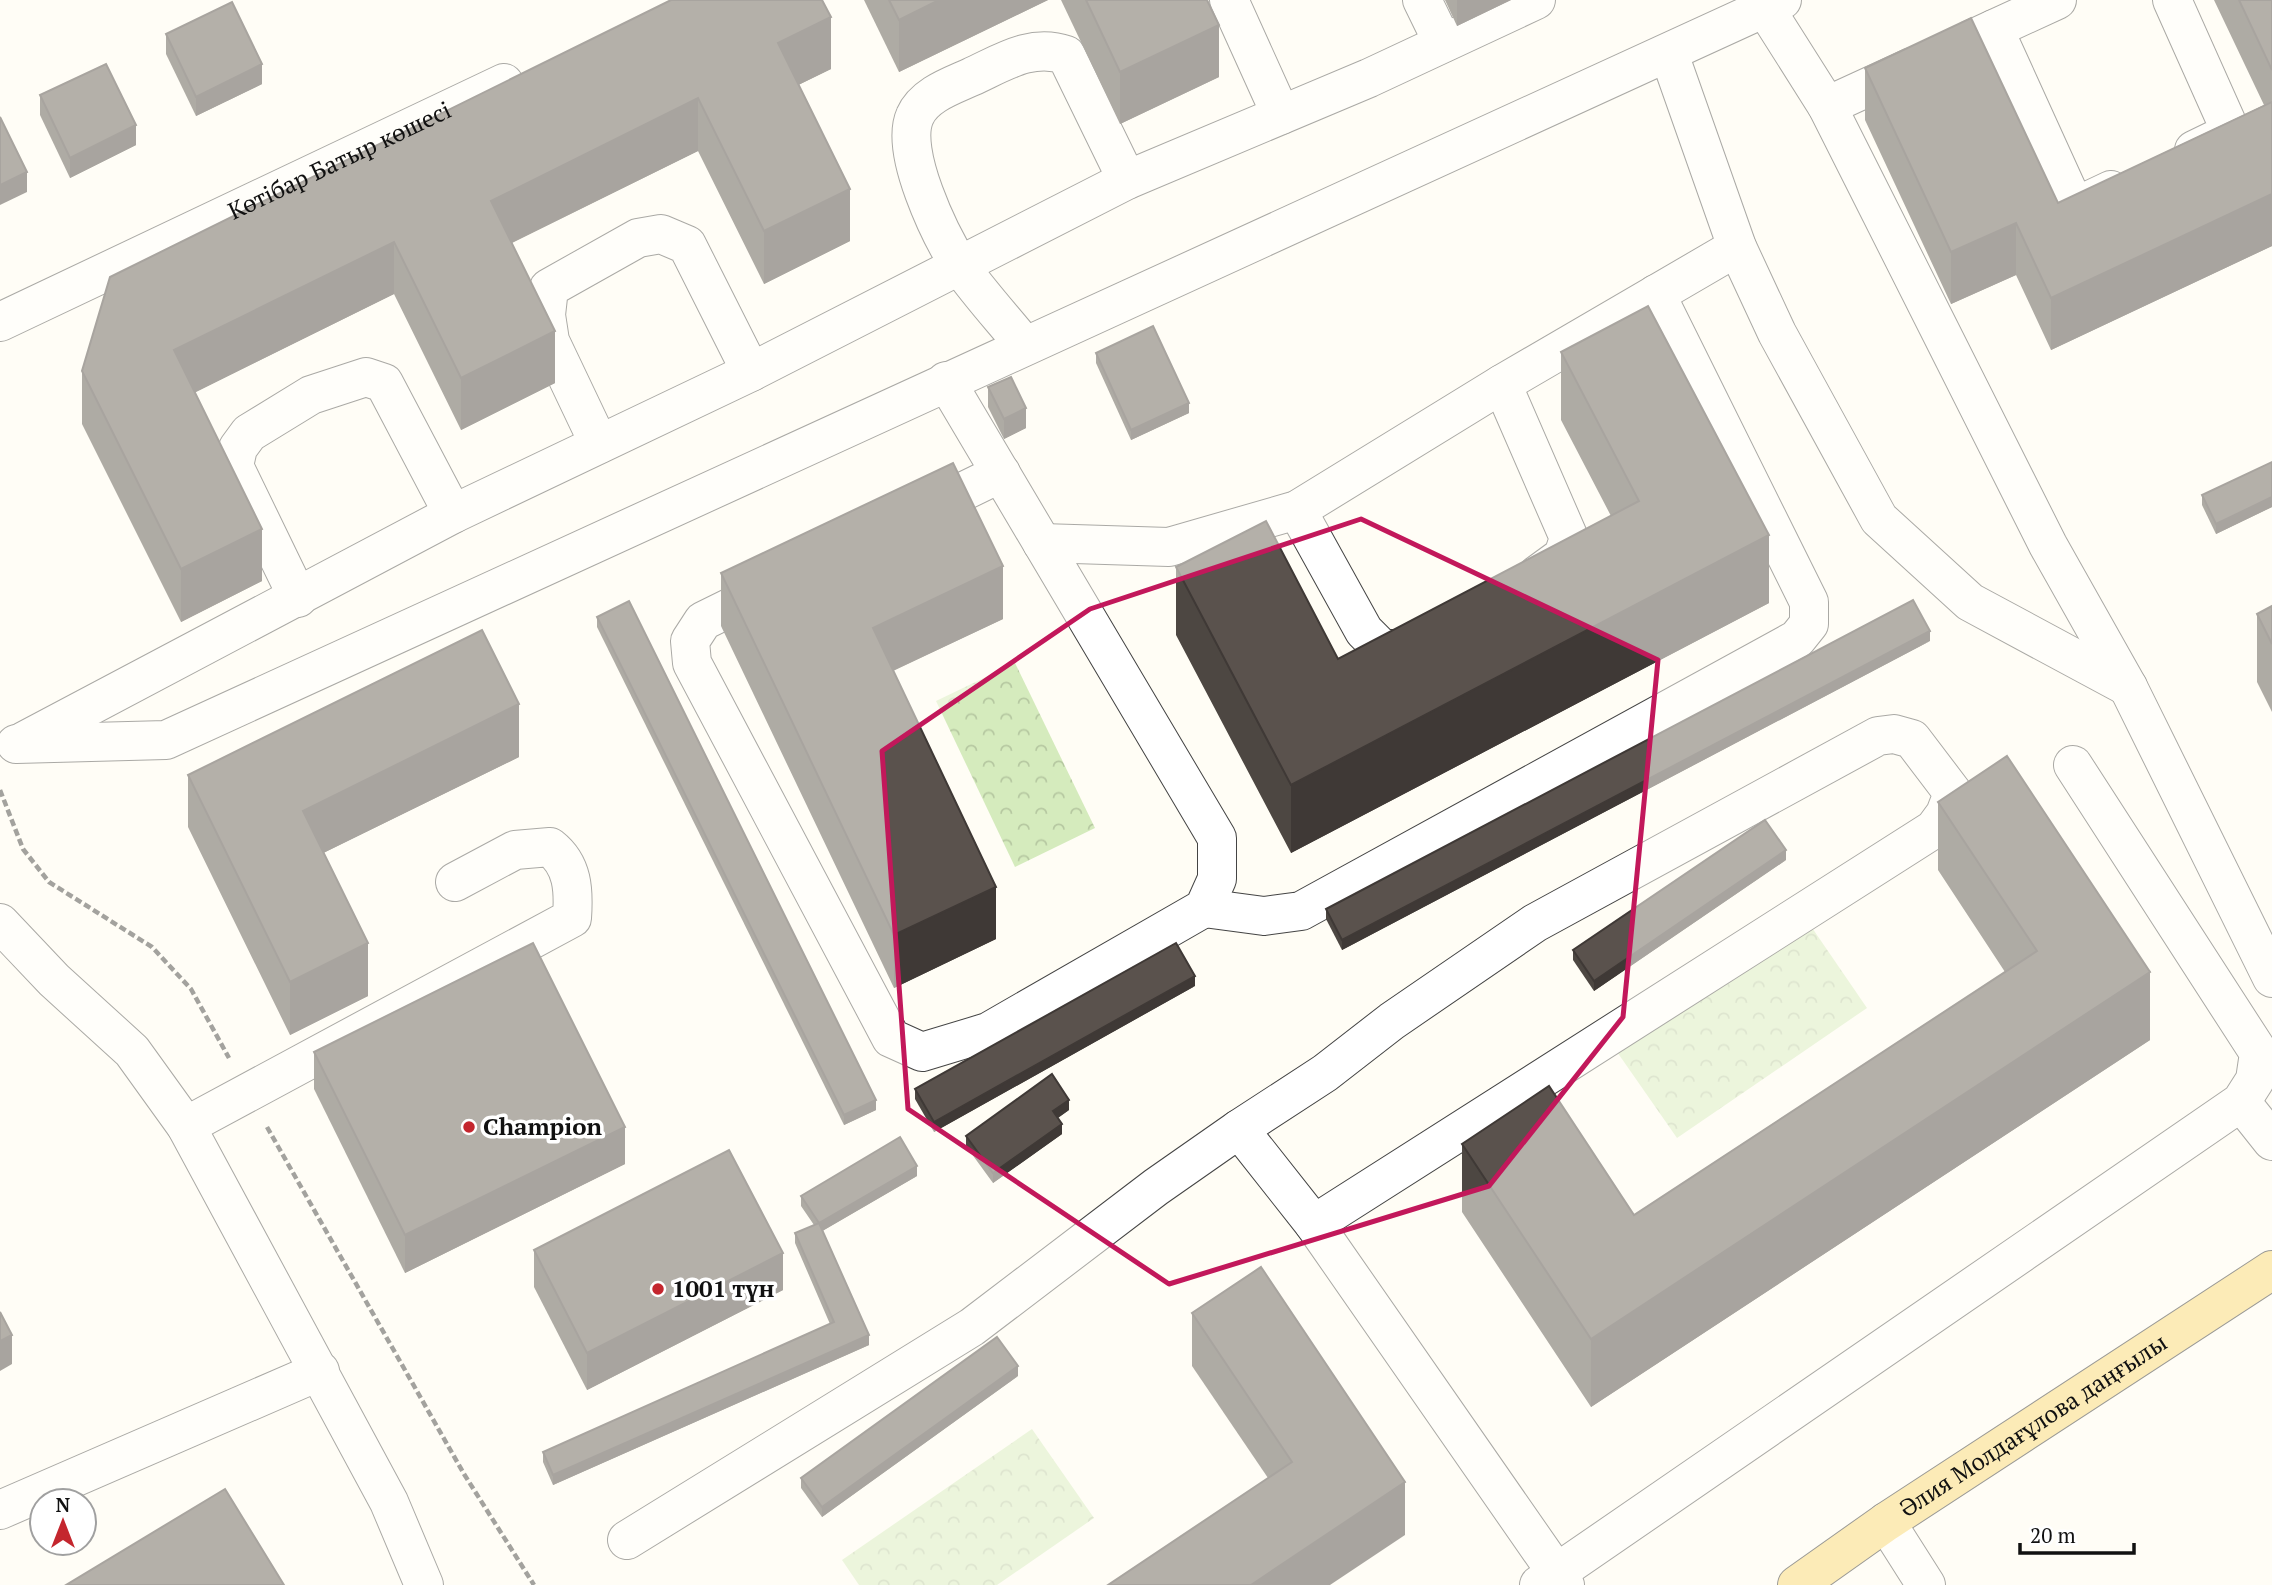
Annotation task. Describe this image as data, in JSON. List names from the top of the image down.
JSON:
{
  "streets": {
    "main road": ["Әлия Молдағұлова даңғылы"],
    "street": ["Көтібар Батыр көшесі"]
  },
  "places": ["Champion", "1001 түн"],
  "scale_bar": "20 m",
  "north": "top"
}
